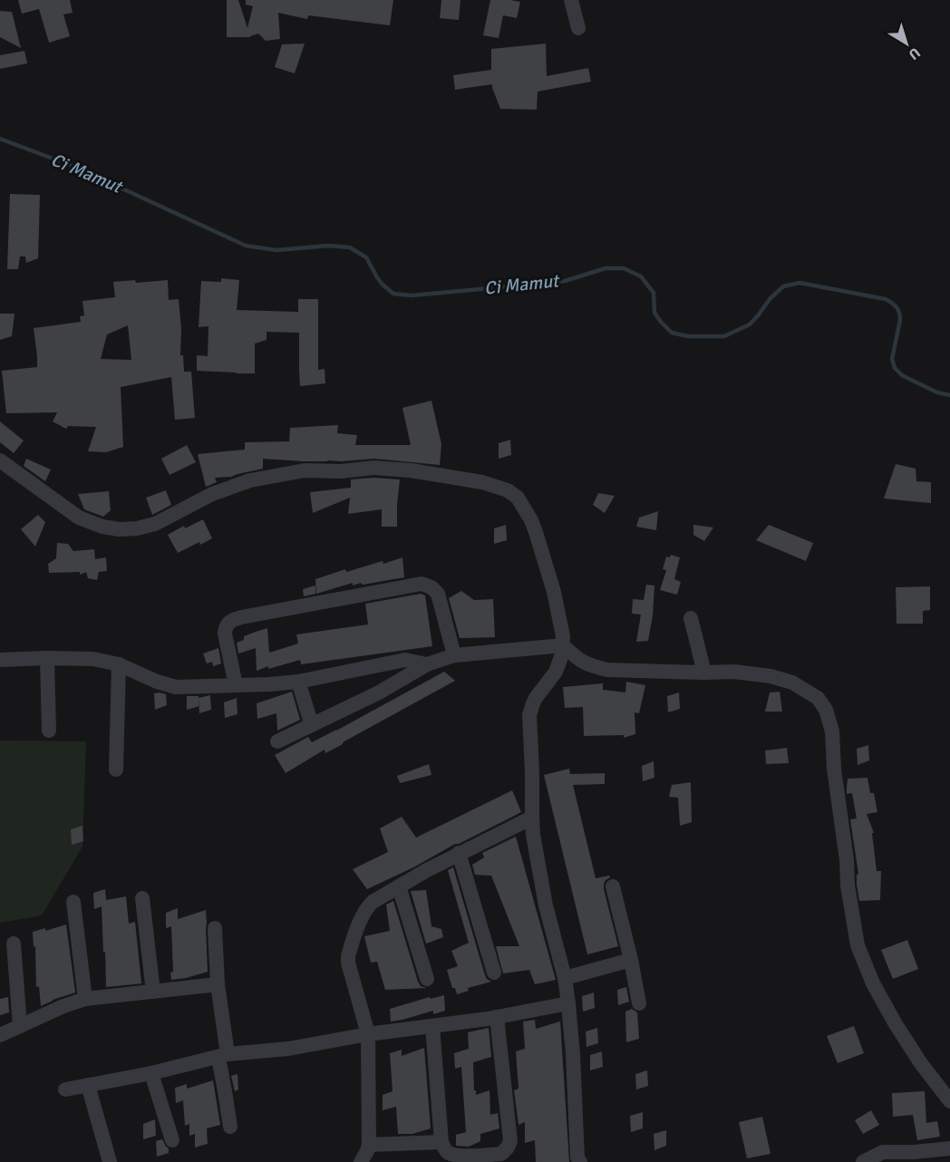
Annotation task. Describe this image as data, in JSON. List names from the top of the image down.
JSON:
{
  "water": ["Ci Mamut"],
  "north": "bottom right"
}
